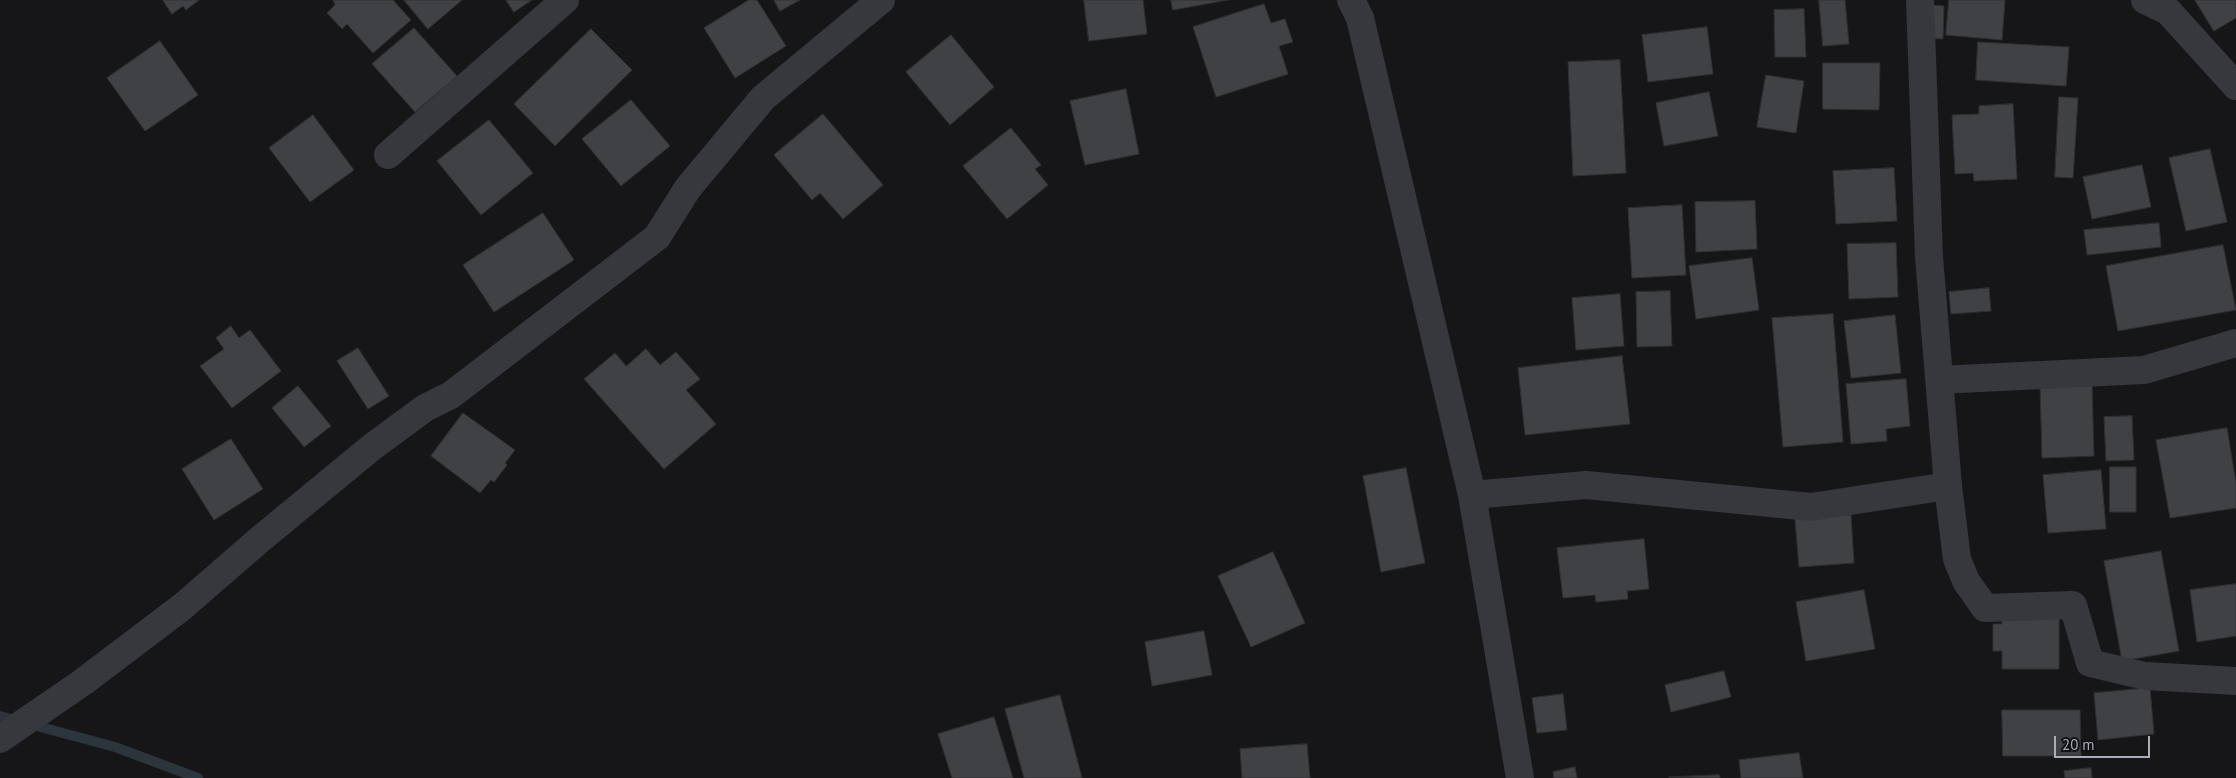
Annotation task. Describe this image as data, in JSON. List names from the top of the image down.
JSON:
{
  "scale_bar": "20 m"
}
